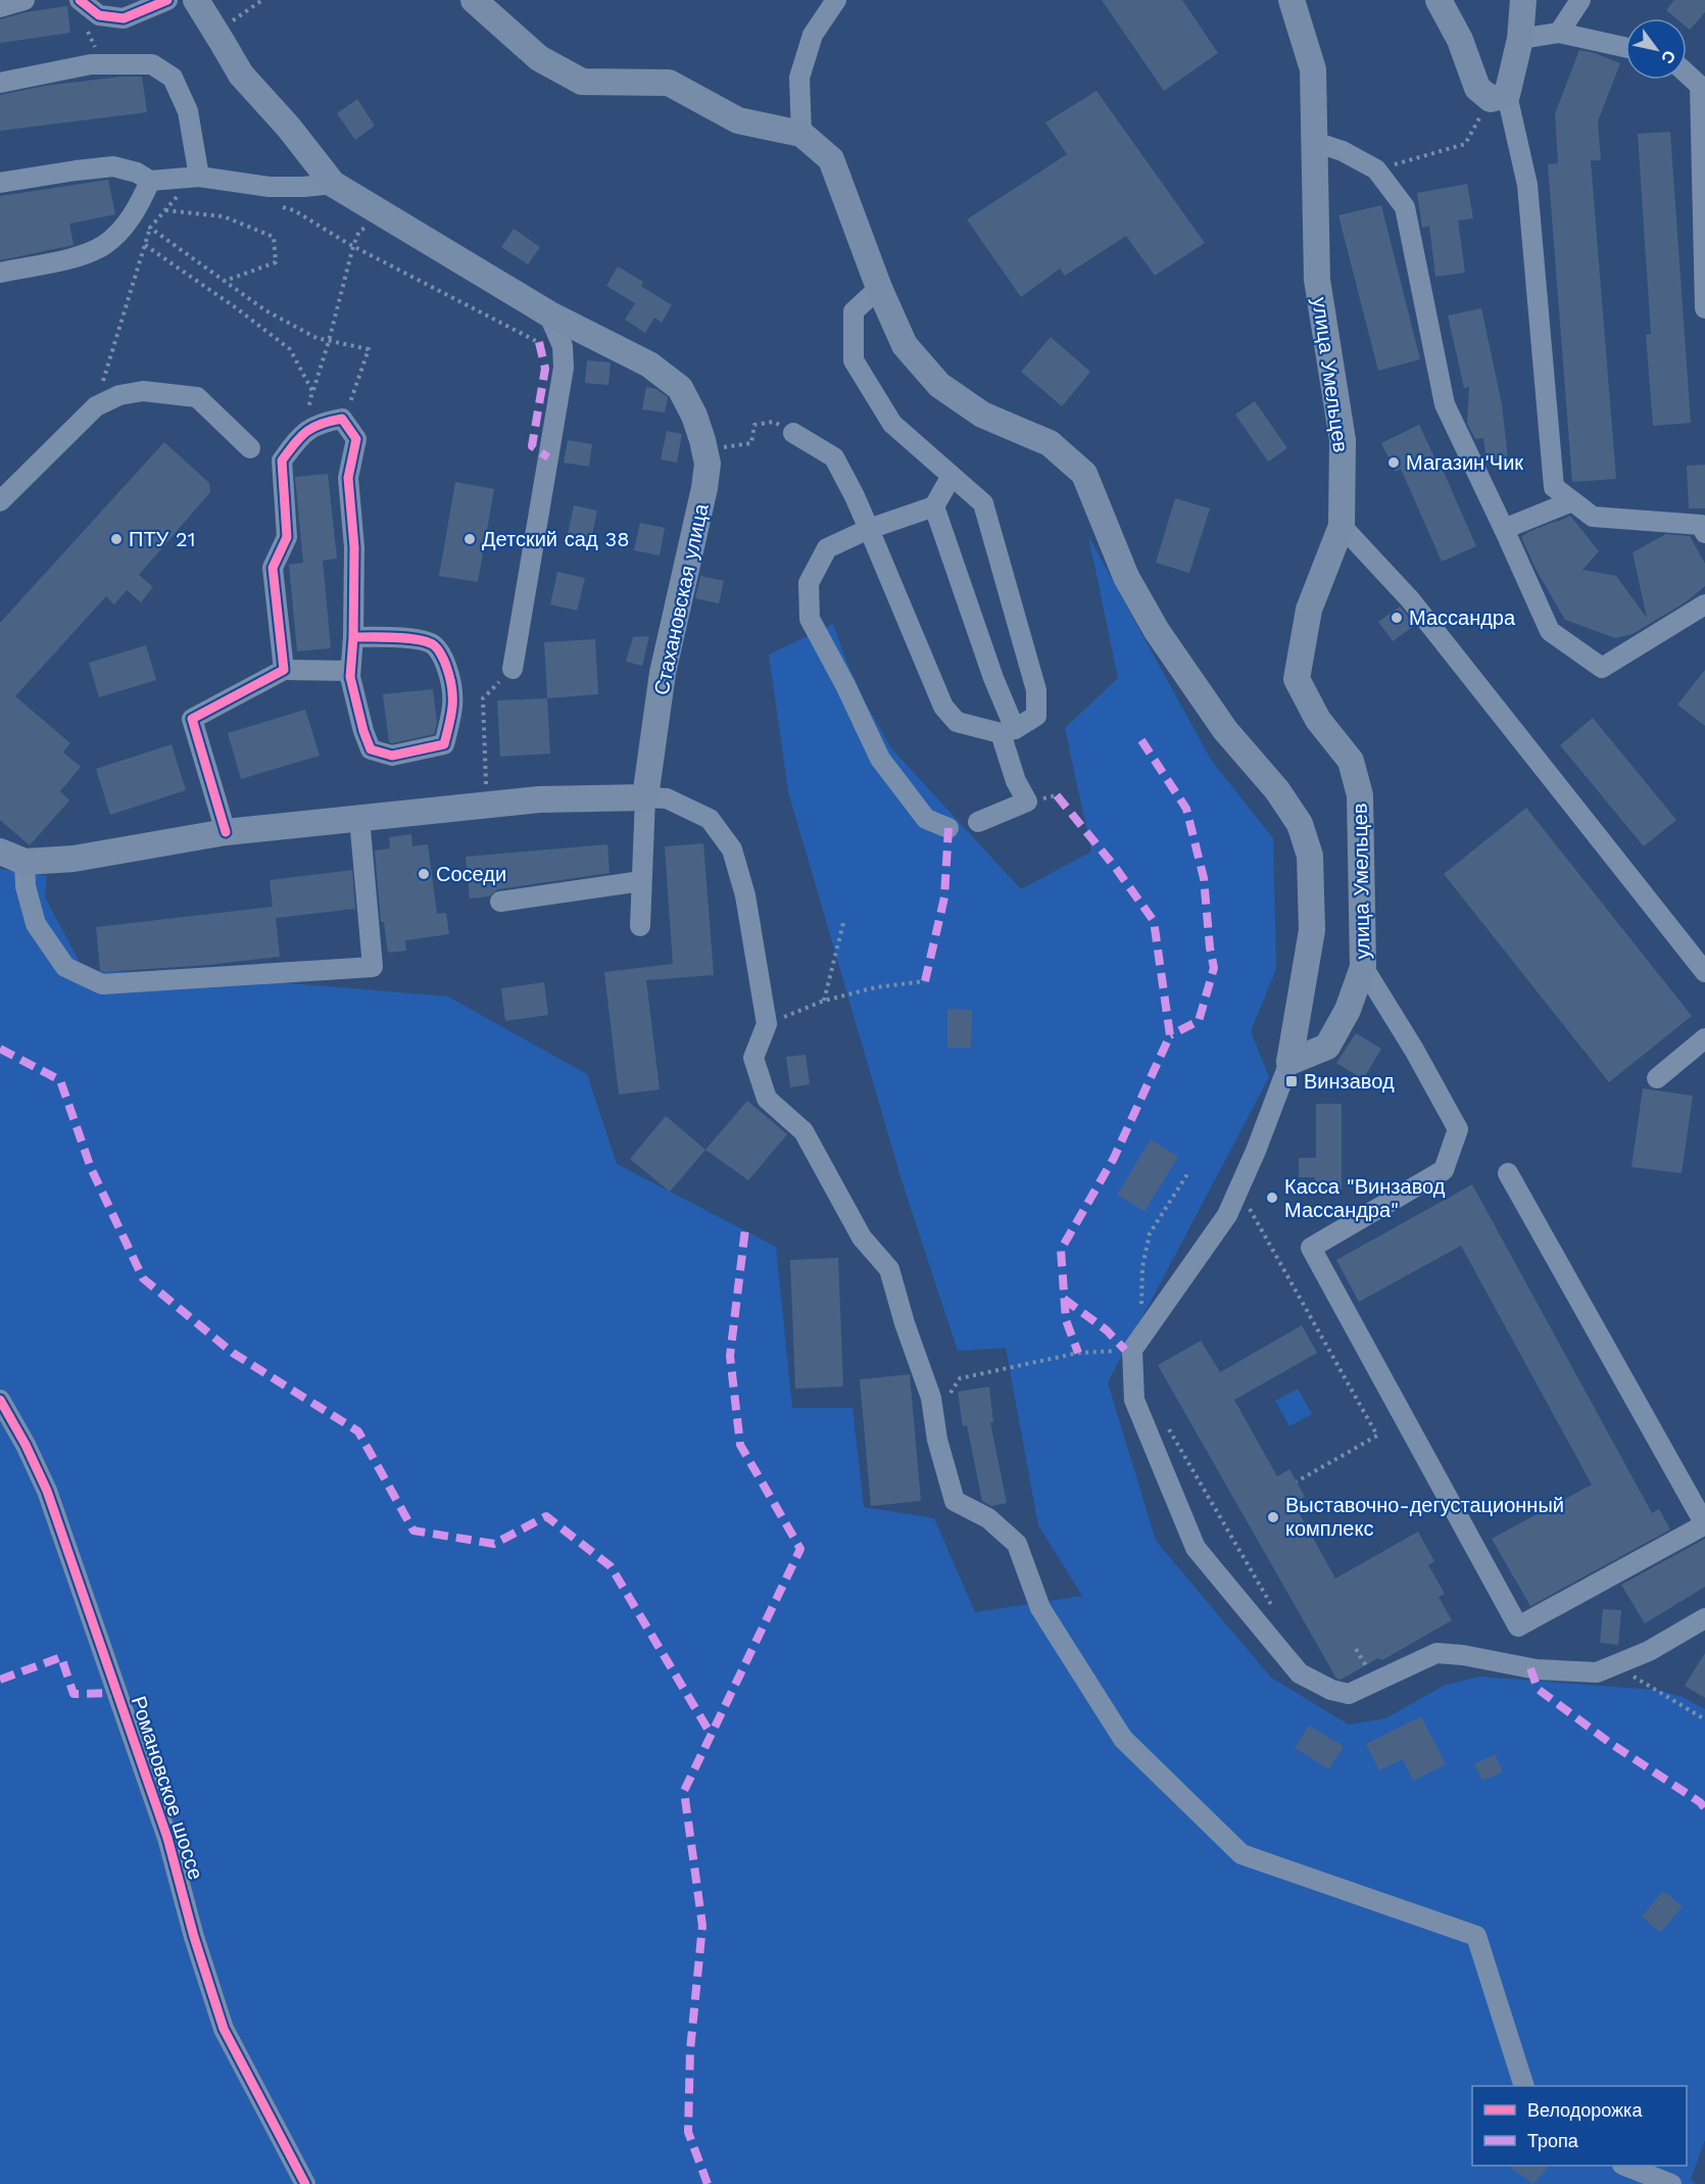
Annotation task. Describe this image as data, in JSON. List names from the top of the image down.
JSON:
{
  "streets": {
    "main road": ["улица Умельцев", "Стахановская улица"],
    "street": ["Романовское шоссе"]
  },
  "places": {
    "other": [
      "Магазин'Чик",
      "ПТУ 21",
      "Детский сад 38",
      "Массандра",
      "Соседи",
      "Касса \"Винзавод Массандра\"",
      "Выставочно-дегустационный комплекс"
    ],
    "transit": ["Винзавод"]
  },
  "legend": ["Велодорожка", "Тропа"],
  "north": "bottom right"
}
